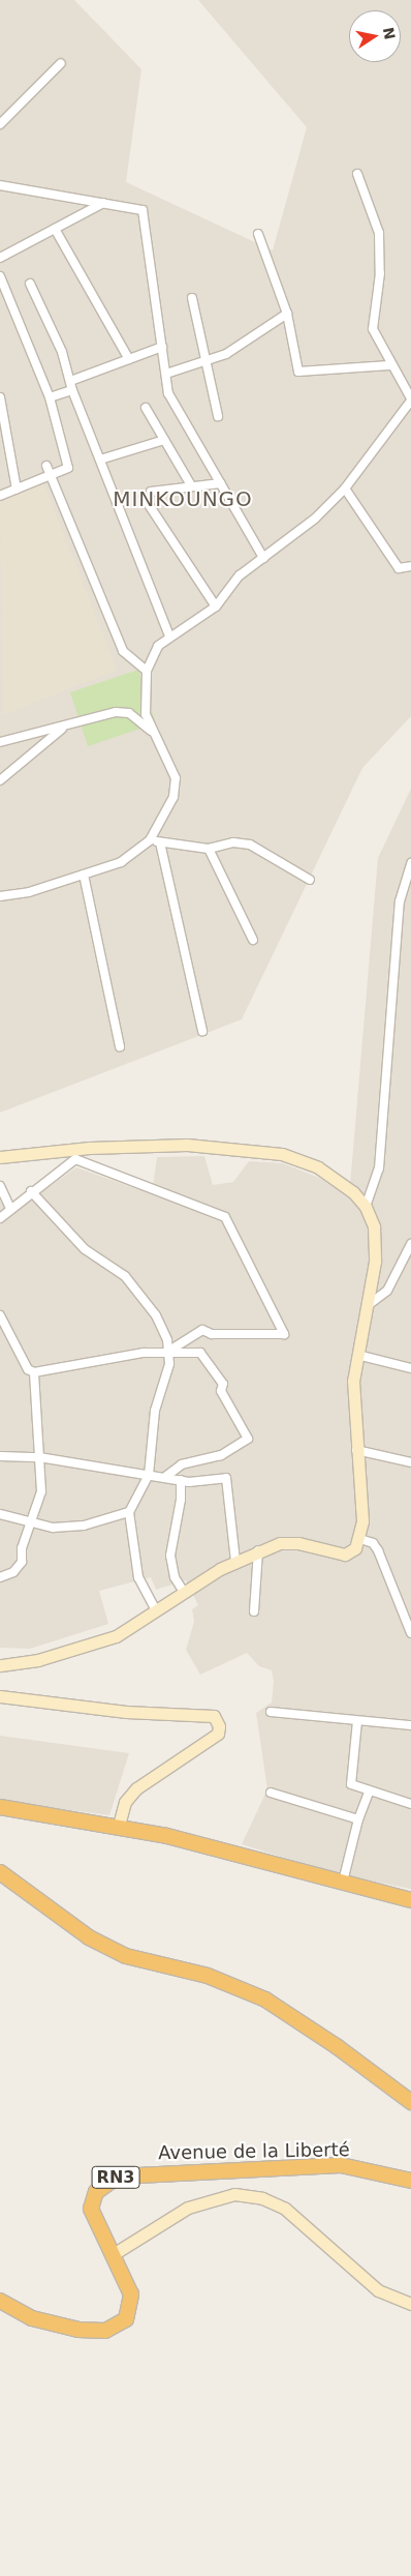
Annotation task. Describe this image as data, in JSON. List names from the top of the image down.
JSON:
{
  "streets": {
    "highway": ["Avenue de la Liberté", "RN3"]
  },
  "districts": ["MINKOUNGO"],
  "north": "right"
}
